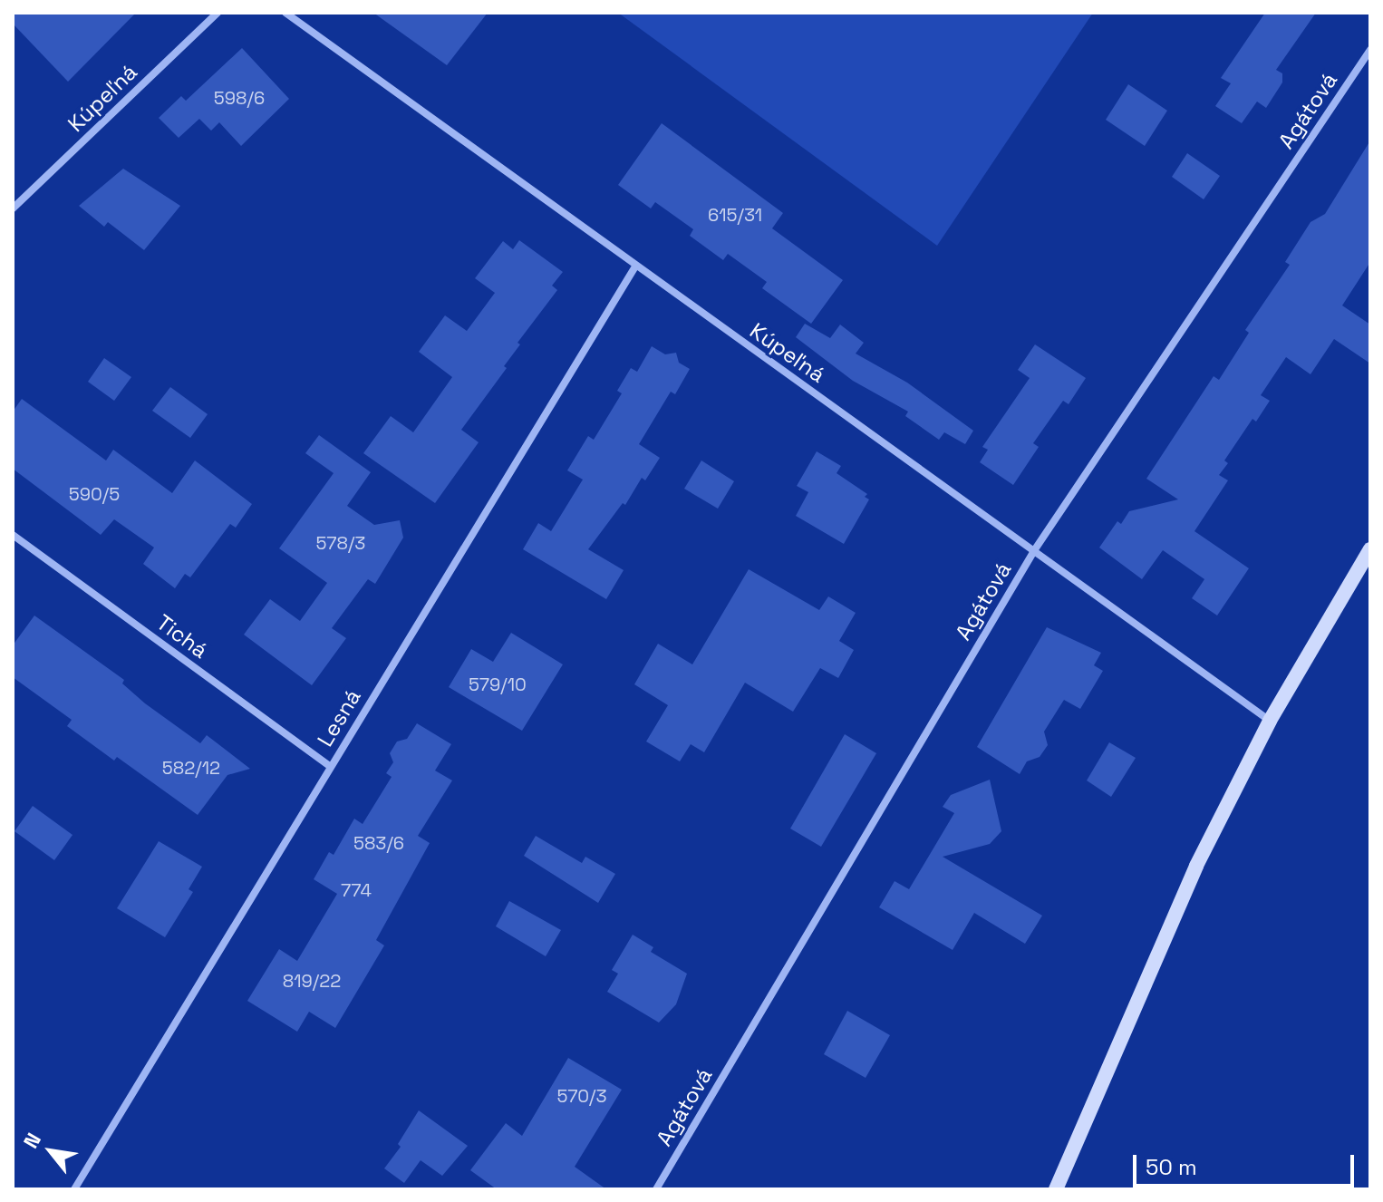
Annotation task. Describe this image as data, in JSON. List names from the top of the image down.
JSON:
{
  "streets": {
    "street": [
      "Kúpeľná",
      "Agátová",
      "Tichá",
      "Lesná"
    ]
  },
  "crossings": [
    ["Kúpeľná", "Agátová"],
    ["Kúpeľná", "Lesná"],
    ["Tichá", "Lesná"]
  ],
  "house_numbers": [
    "598/6",
    "615/31",
    "590/5",
    "578/3",
    "579/10",
    "582/12",
    "583/6",
    "774",
    "819/22",
    "570/3"
  ],
  "scale_bar": "50 m",
  "north": "top left"
}
